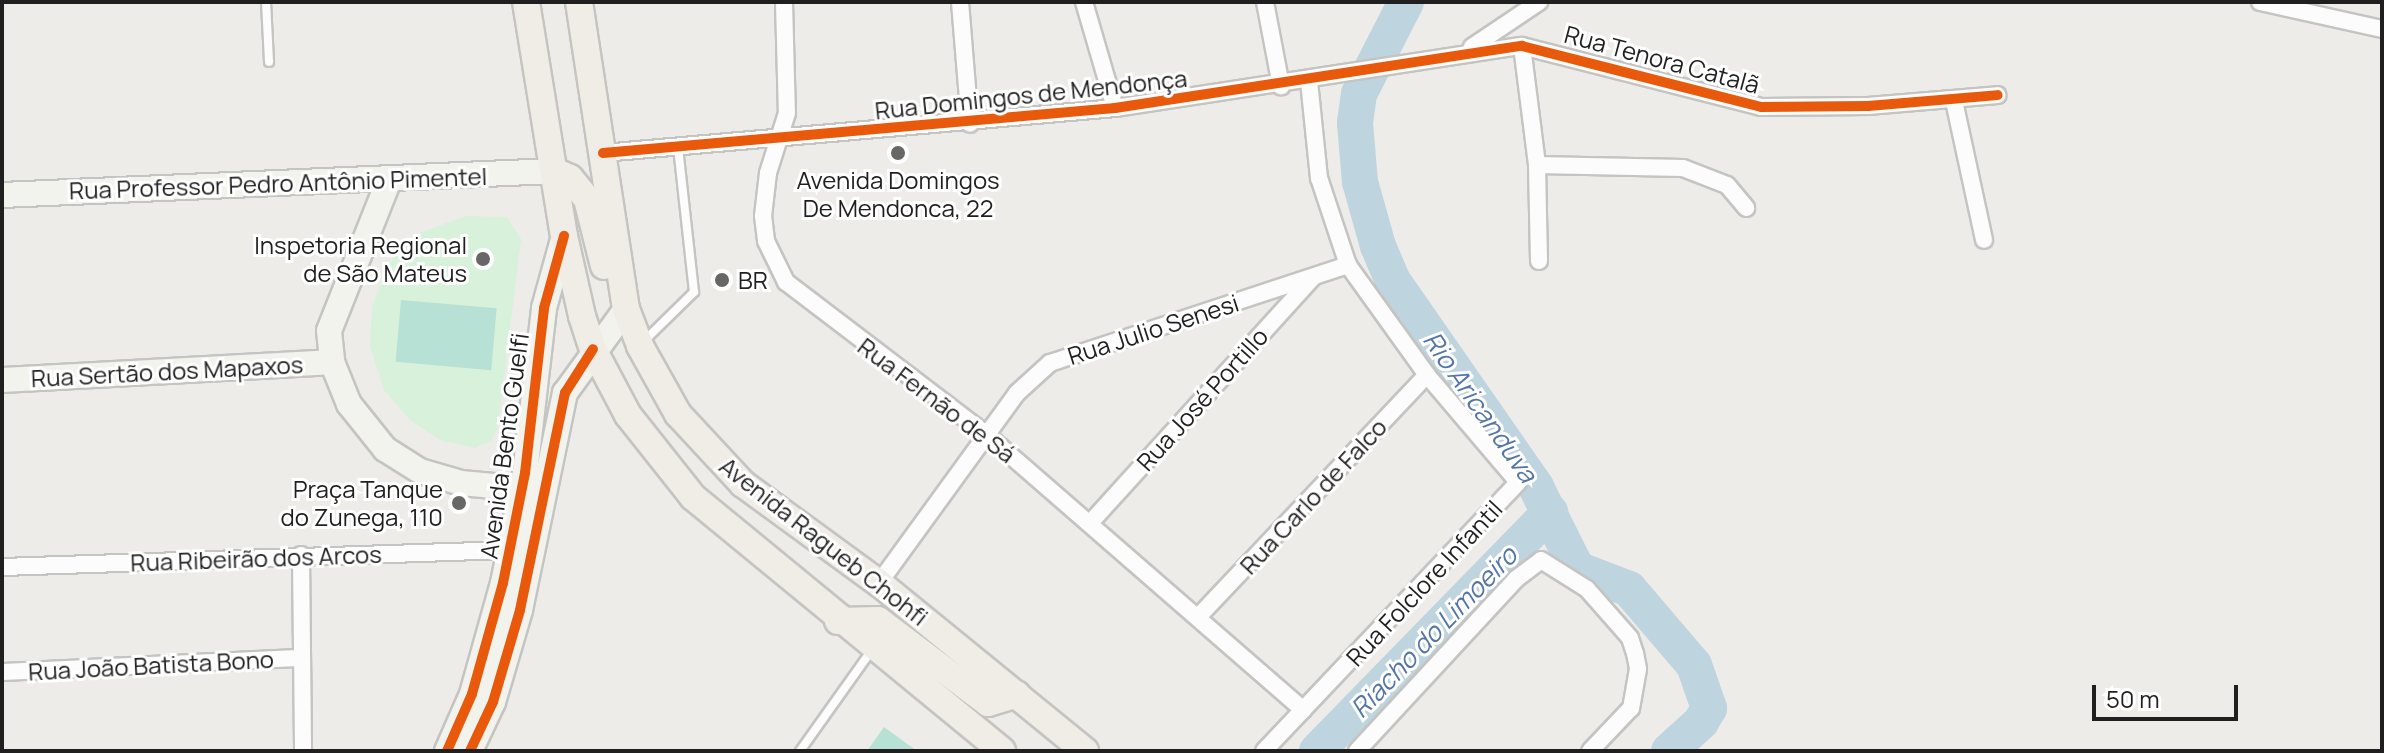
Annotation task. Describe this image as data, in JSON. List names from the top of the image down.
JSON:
{
  "streets": {
    "main road": ["Avenida Ragueb Chohfi"],
    "street": [
      "Rua Tenora Catalã",
      "Rua Domingos de Mendonça",
      "Rua Professor Pedro Antônio Pimentel",
      "Rua Julio Senesi",
      "Rua Sertão dos Mapaxos",
      "Rua José Portillo",
      "Rua Fernão de Sá",
      "Avenida Bento Guelfi",
      "Rua Carlo de Falco",
      "Rua Ribeirão dos Arcos",
      "Rua Folclore Infantil",
      "Rua João Batista Bono"
    ]
  },
  "crossings": [
    ["Rua Tenora Catalã", "Rua Domingos de Mendonça"],
    ["Rua Domingos de Mendonça", "Rua Fernão de Sá"],
    ["Rua Domingos de Mendonça", "Avenida Ragueb Chohfi"],
    ["Rua Professor Pedro Antônio Pimentel", "Avenida Ragueb Chohfi"],
    ["Rua Julio Senesi", "Rua José Portillo"],
    ["Rua Julio Senesi", "Rua Fernão de Sá"],
    ["Rua Julio Senesi", "Avenida Ragueb Chohfi"],
    ["Rua José Portillo", "Rua Fernão de Sá"],
    ["Rua Fernão de Sá", "Rua Carlo de Falco"],
    ["Rua Fernão de Sá", "Rua Folclore Infantil"],
    ["Avenida Bento Guelfi", "Avenida Ragueb Chohfi"],
    ["Avenida Bento Guelfi", "Rua Ribeirão dos Arcos"],
    ["Rua Carlo de Falco", "Rua Folclore Infantil"]
  ],
  "water": ["Rio Aricanduva", "Riacho do Limoeiro"],
  "places": [
    "Avenida Domingos De Mendonca, 22",
    "Inspetoria Regional de São Mateus",
    "BR",
    "Praça Tanque do Zunega, 110"
  ],
  "scale_bar": "50 m"
}
